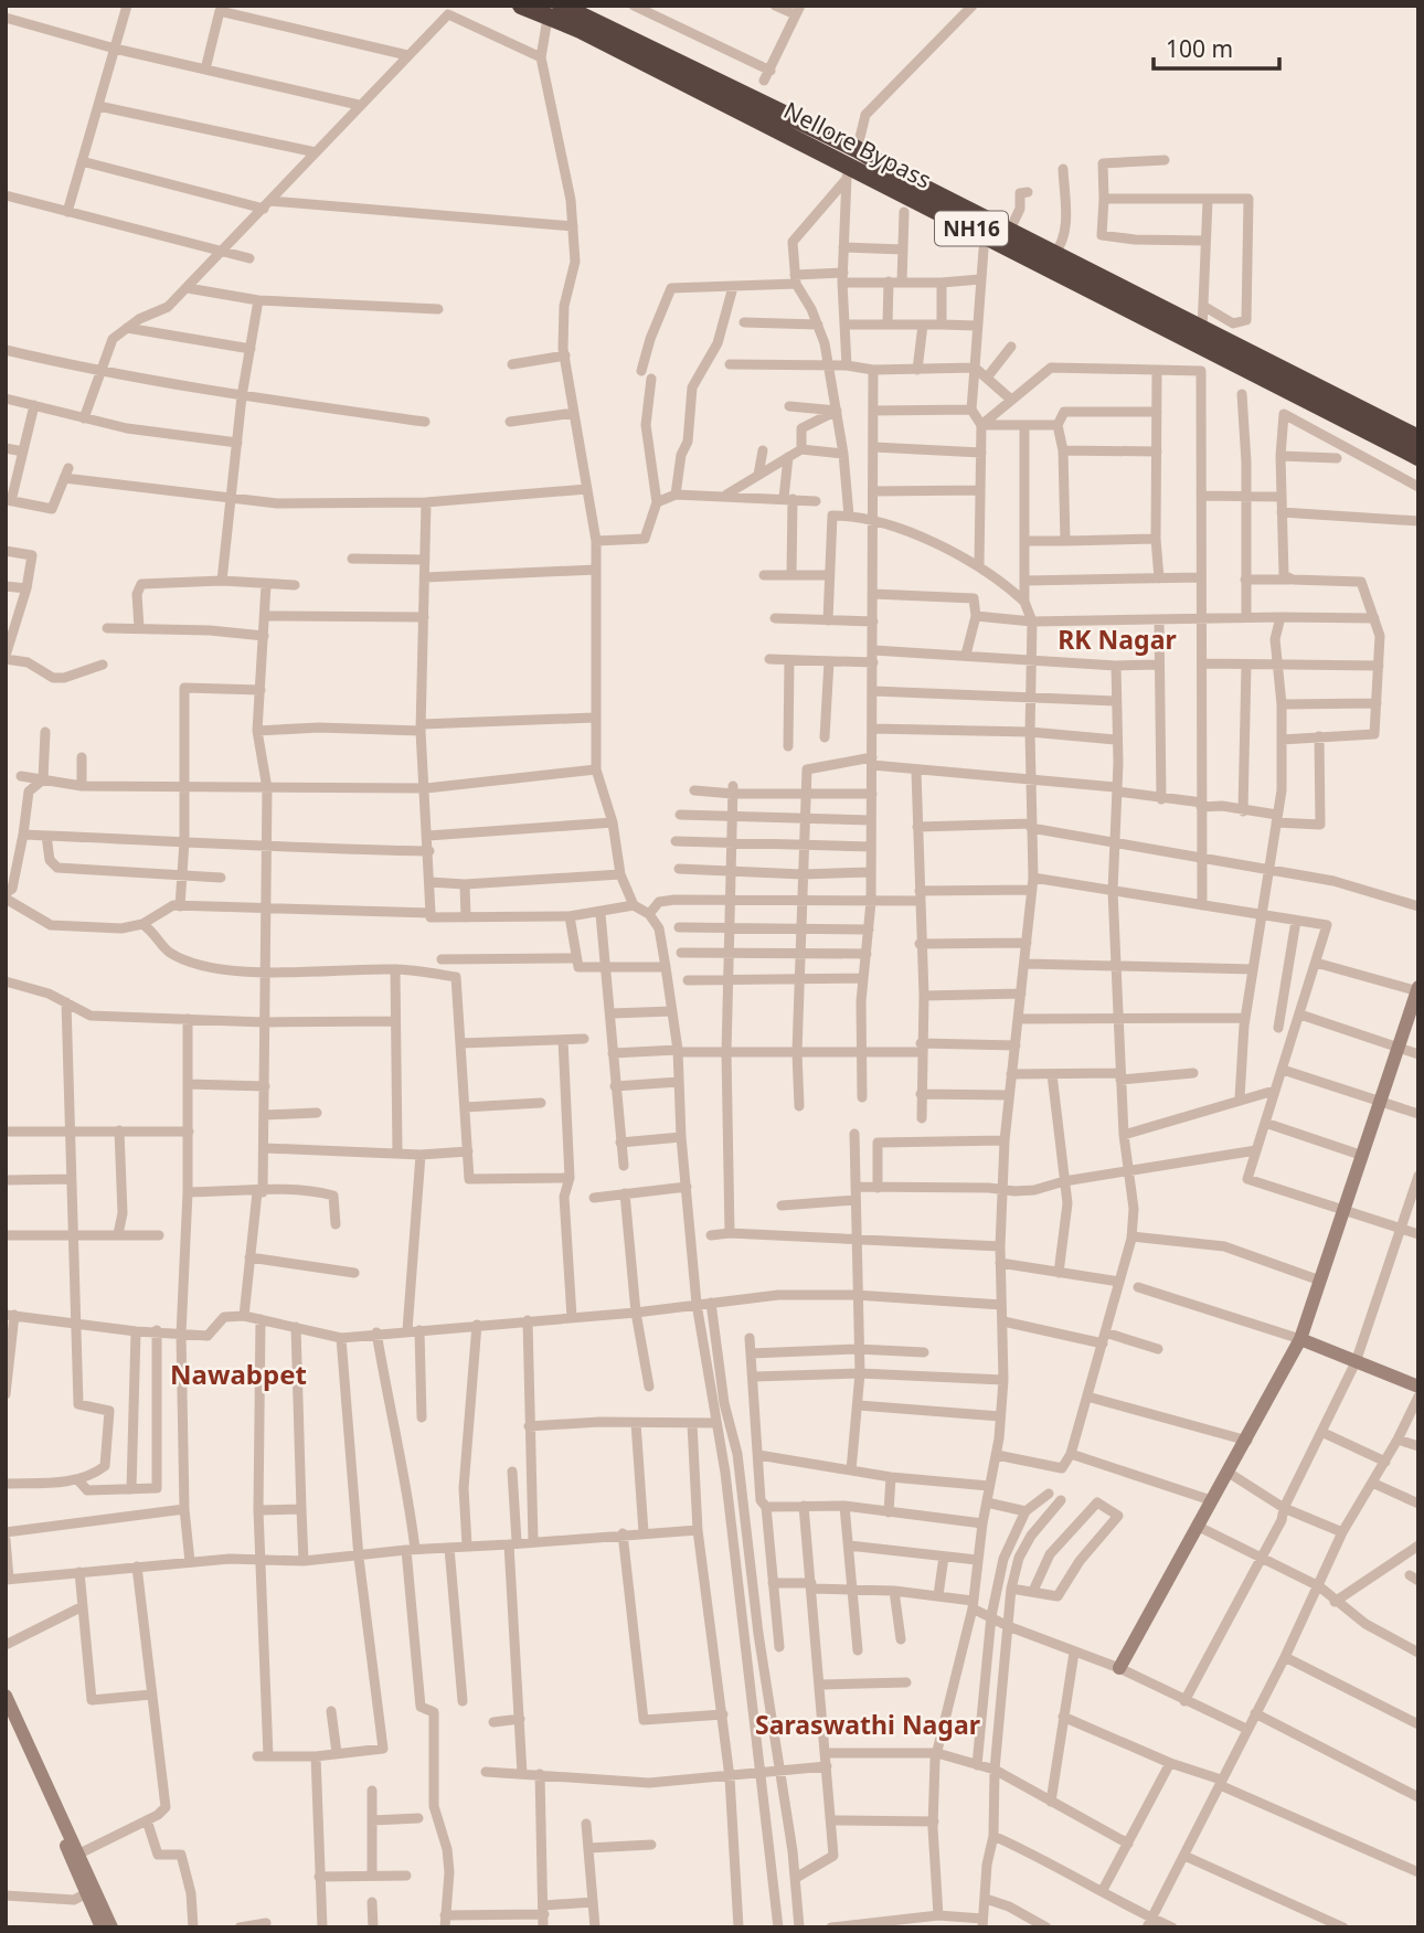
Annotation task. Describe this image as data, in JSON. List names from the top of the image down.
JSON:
{
  "streets": {
    "highway": ["Nellore Bypass", "NH16"]
  },
  "districts": ["RK Nagar", "Nawabpet", "Saraswathi Nagar"],
  "scale_bar": "100 m"
}
